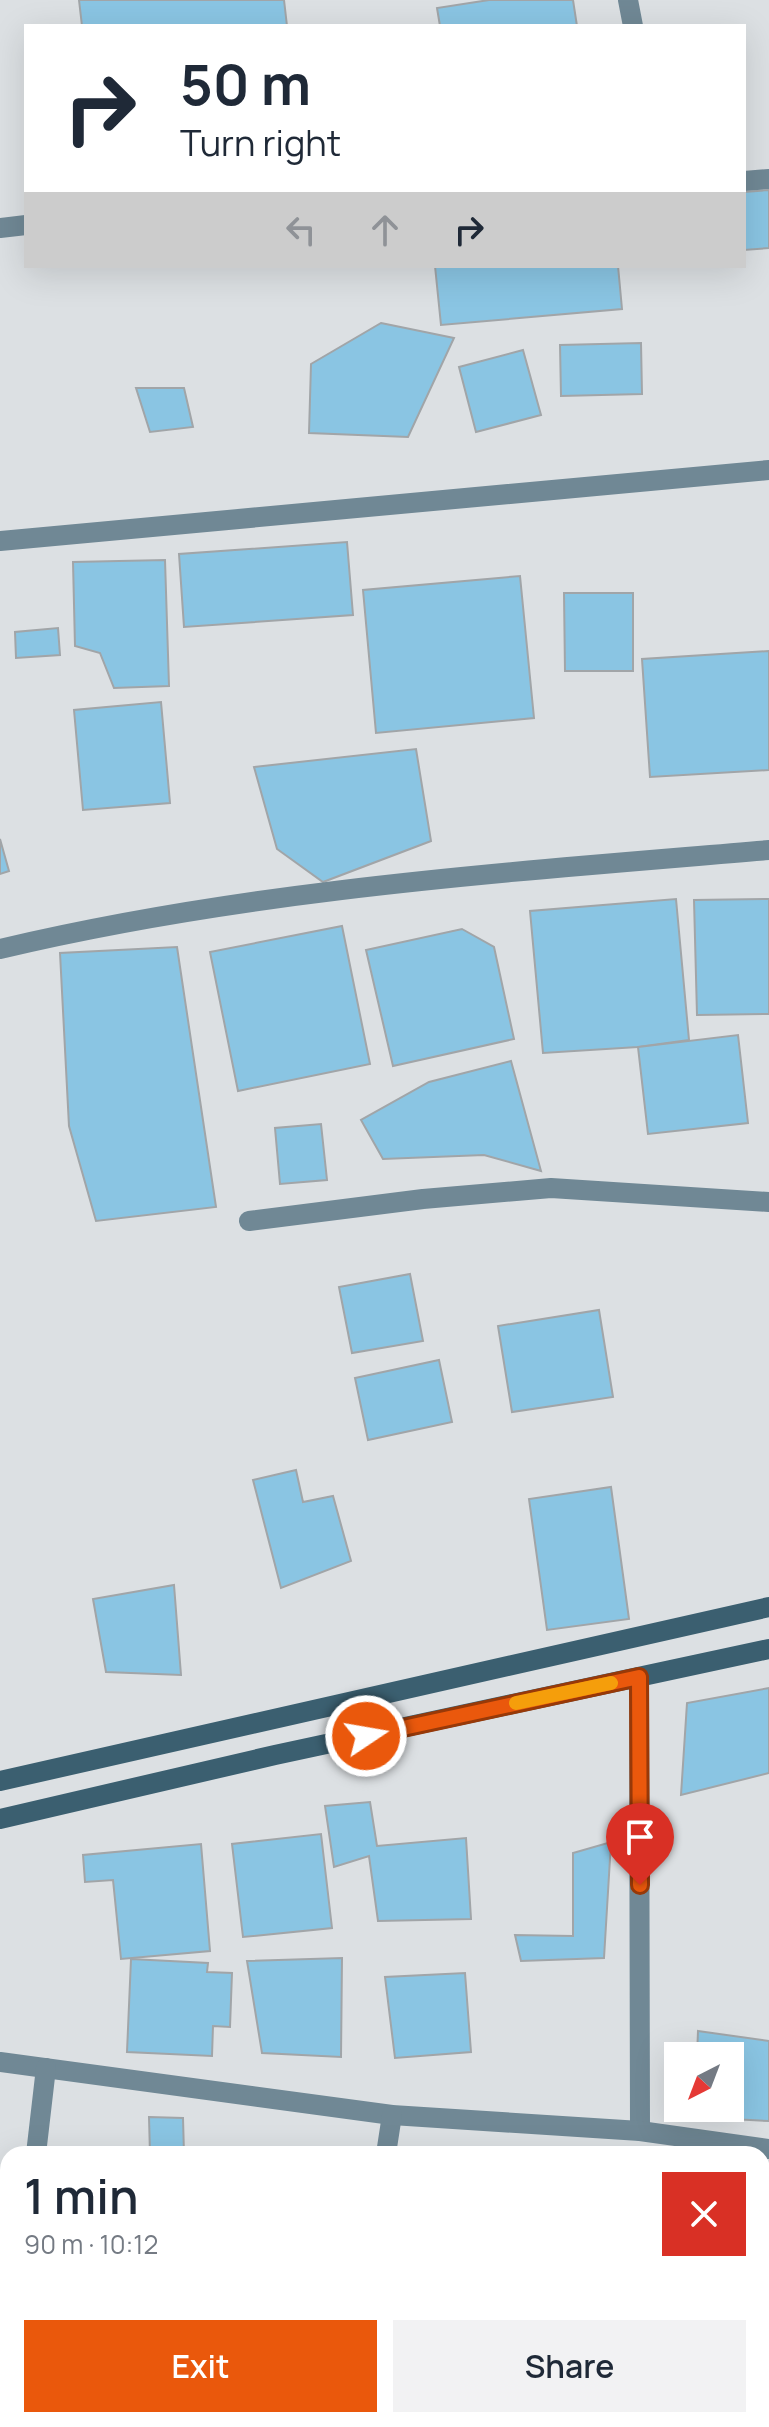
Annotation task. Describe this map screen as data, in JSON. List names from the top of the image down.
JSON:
{
  "north": "bottom left",
  "page": {
    "turn": ["50 m", "Turn right"],
    "heading": ["1 min", "90 m · 10:12"],
    "buttons": ["Exit", "Share"]
  }
}
